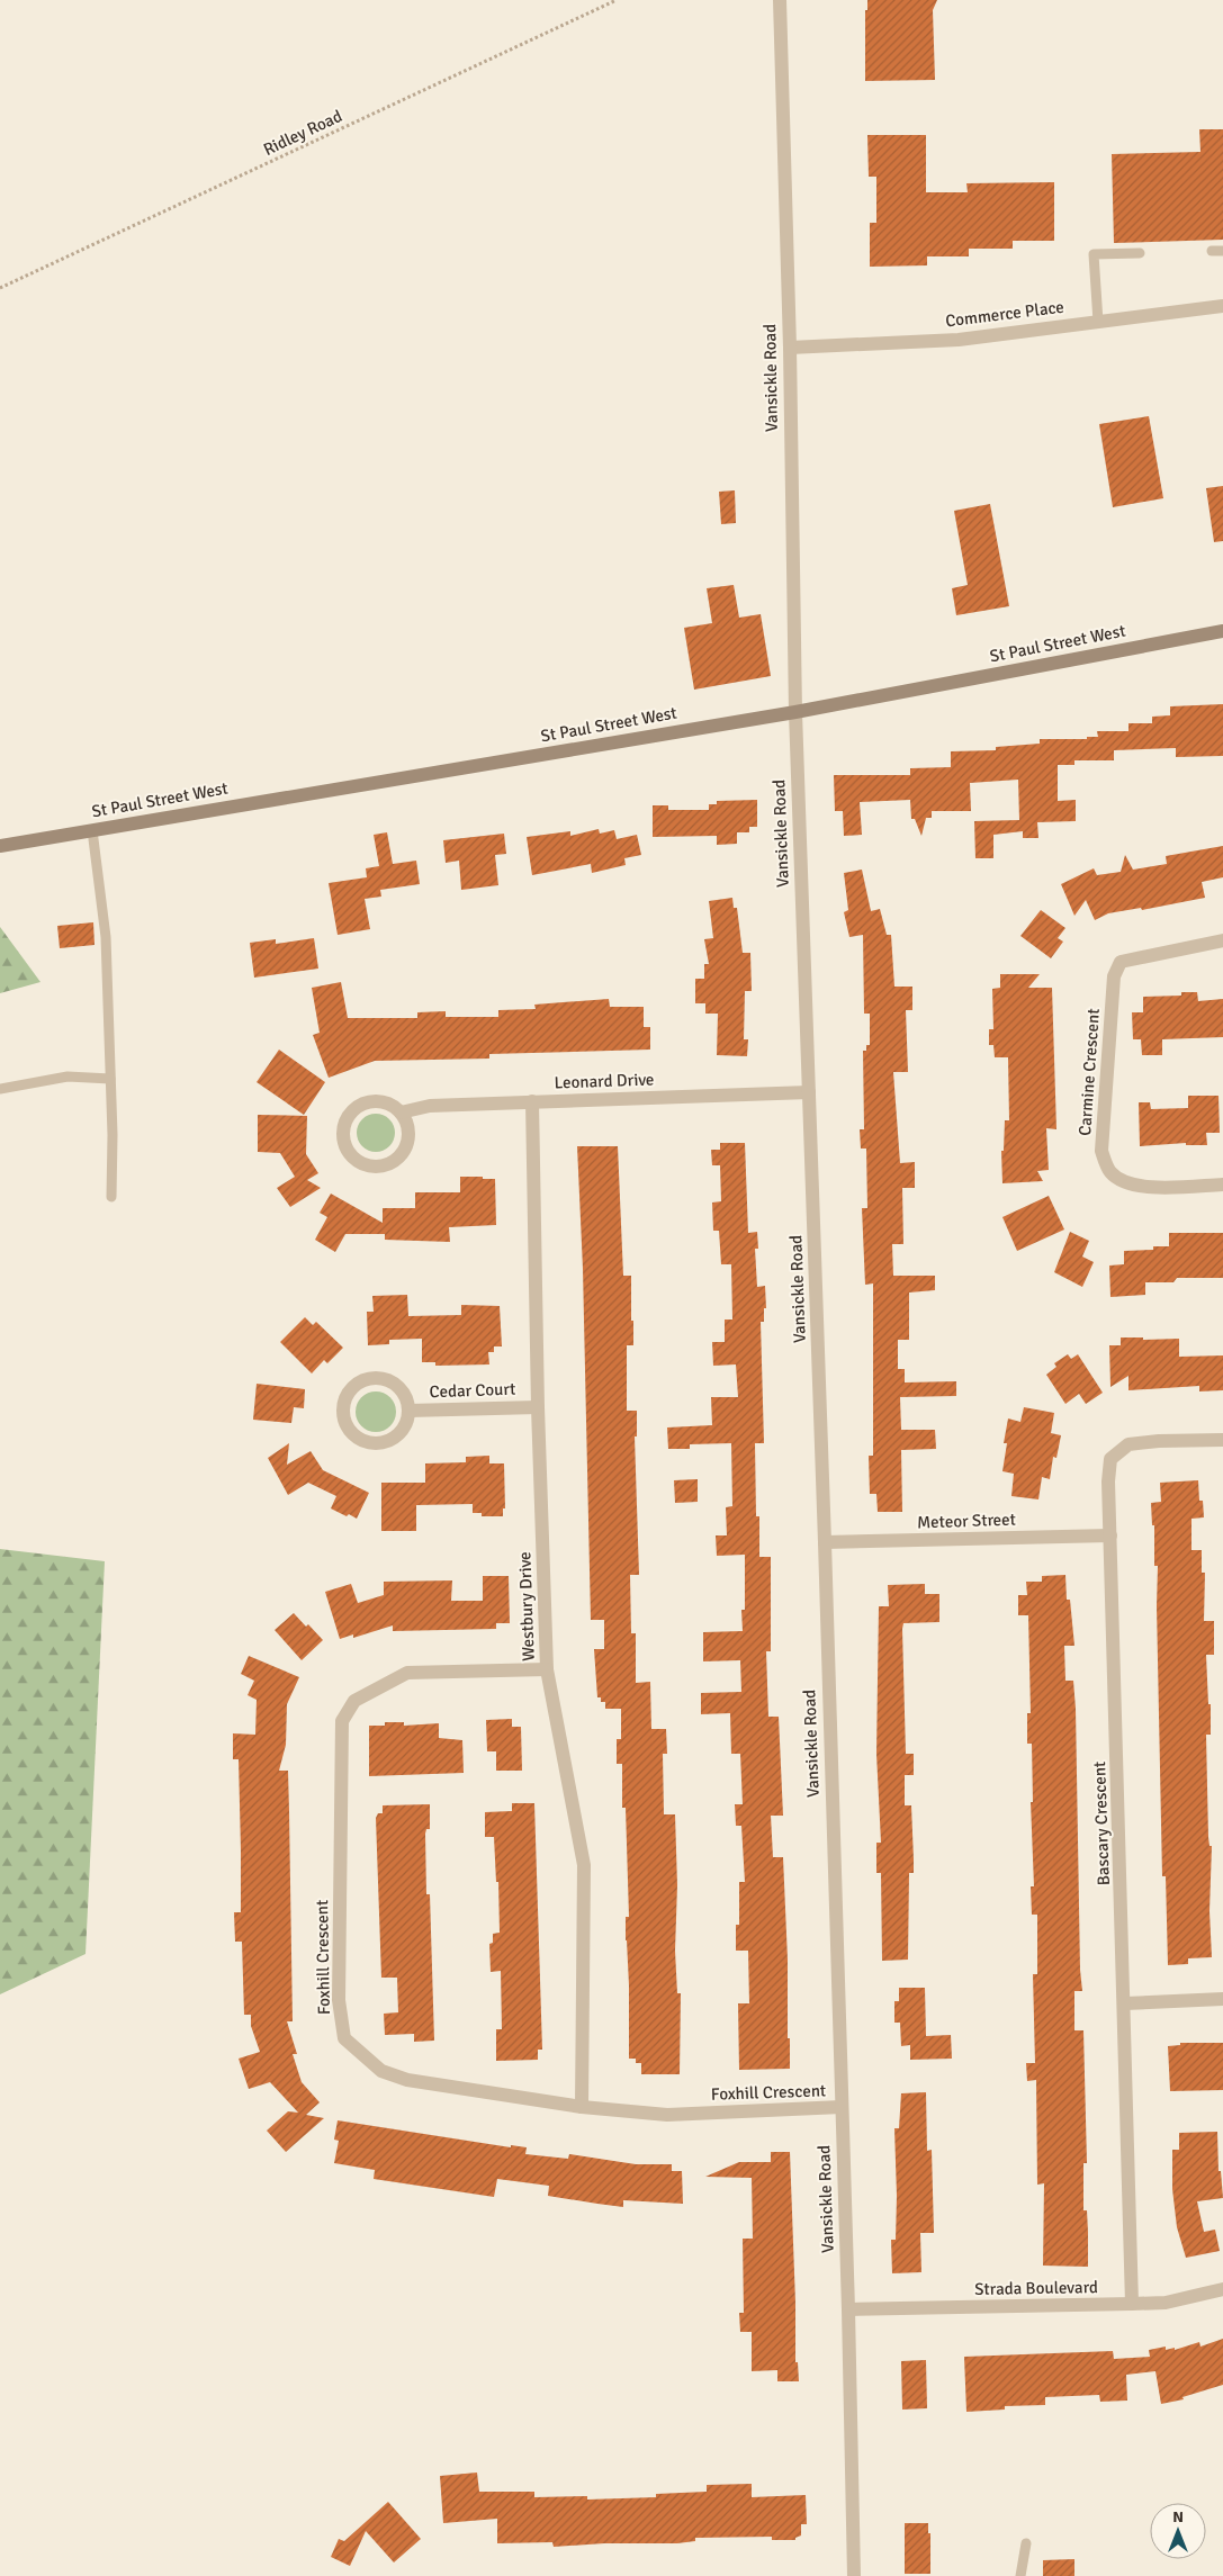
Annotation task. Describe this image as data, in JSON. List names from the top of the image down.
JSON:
{
  "streets": {
    "main road": ["St Paul Street West"],
    "street": [
      "Commerce Place",
      "Vansickle Road",
      "Carmine Crescent",
      "Leonard Drive",
      "Cedar Court",
      "Meteor Street",
      "Westbury Drive",
      "Bascary Crescent",
      "Foxhill Crescent",
      "Strada Boulevard"
    ],
    "path": ["Ridley Road"]
  },
  "crossings": [
    ["Commerce Place", "Vansickle Road"],
    ["Vansickle Road", "St Paul Street West"],
    ["Vansickle Road", "Leonard Drive"],
    ["Vansickle Road", "Meteor Street"],
    ["Vansickle Road", "Foxhill Crescent"],
    ["Vansickle Road", "Strada Boulevard"],
    ["Leonard Drive", "Westbury Drive"],
    ["Cedar Court", "Westbury Drive"],
    ["Meteor Street", "Bascary Crescent"],
    ["Westbury Drive", "Foxhill Crescent"],
    ["Bascary Crescent", "Strada Boulevard"]
  ],
  "north": "top"
}
